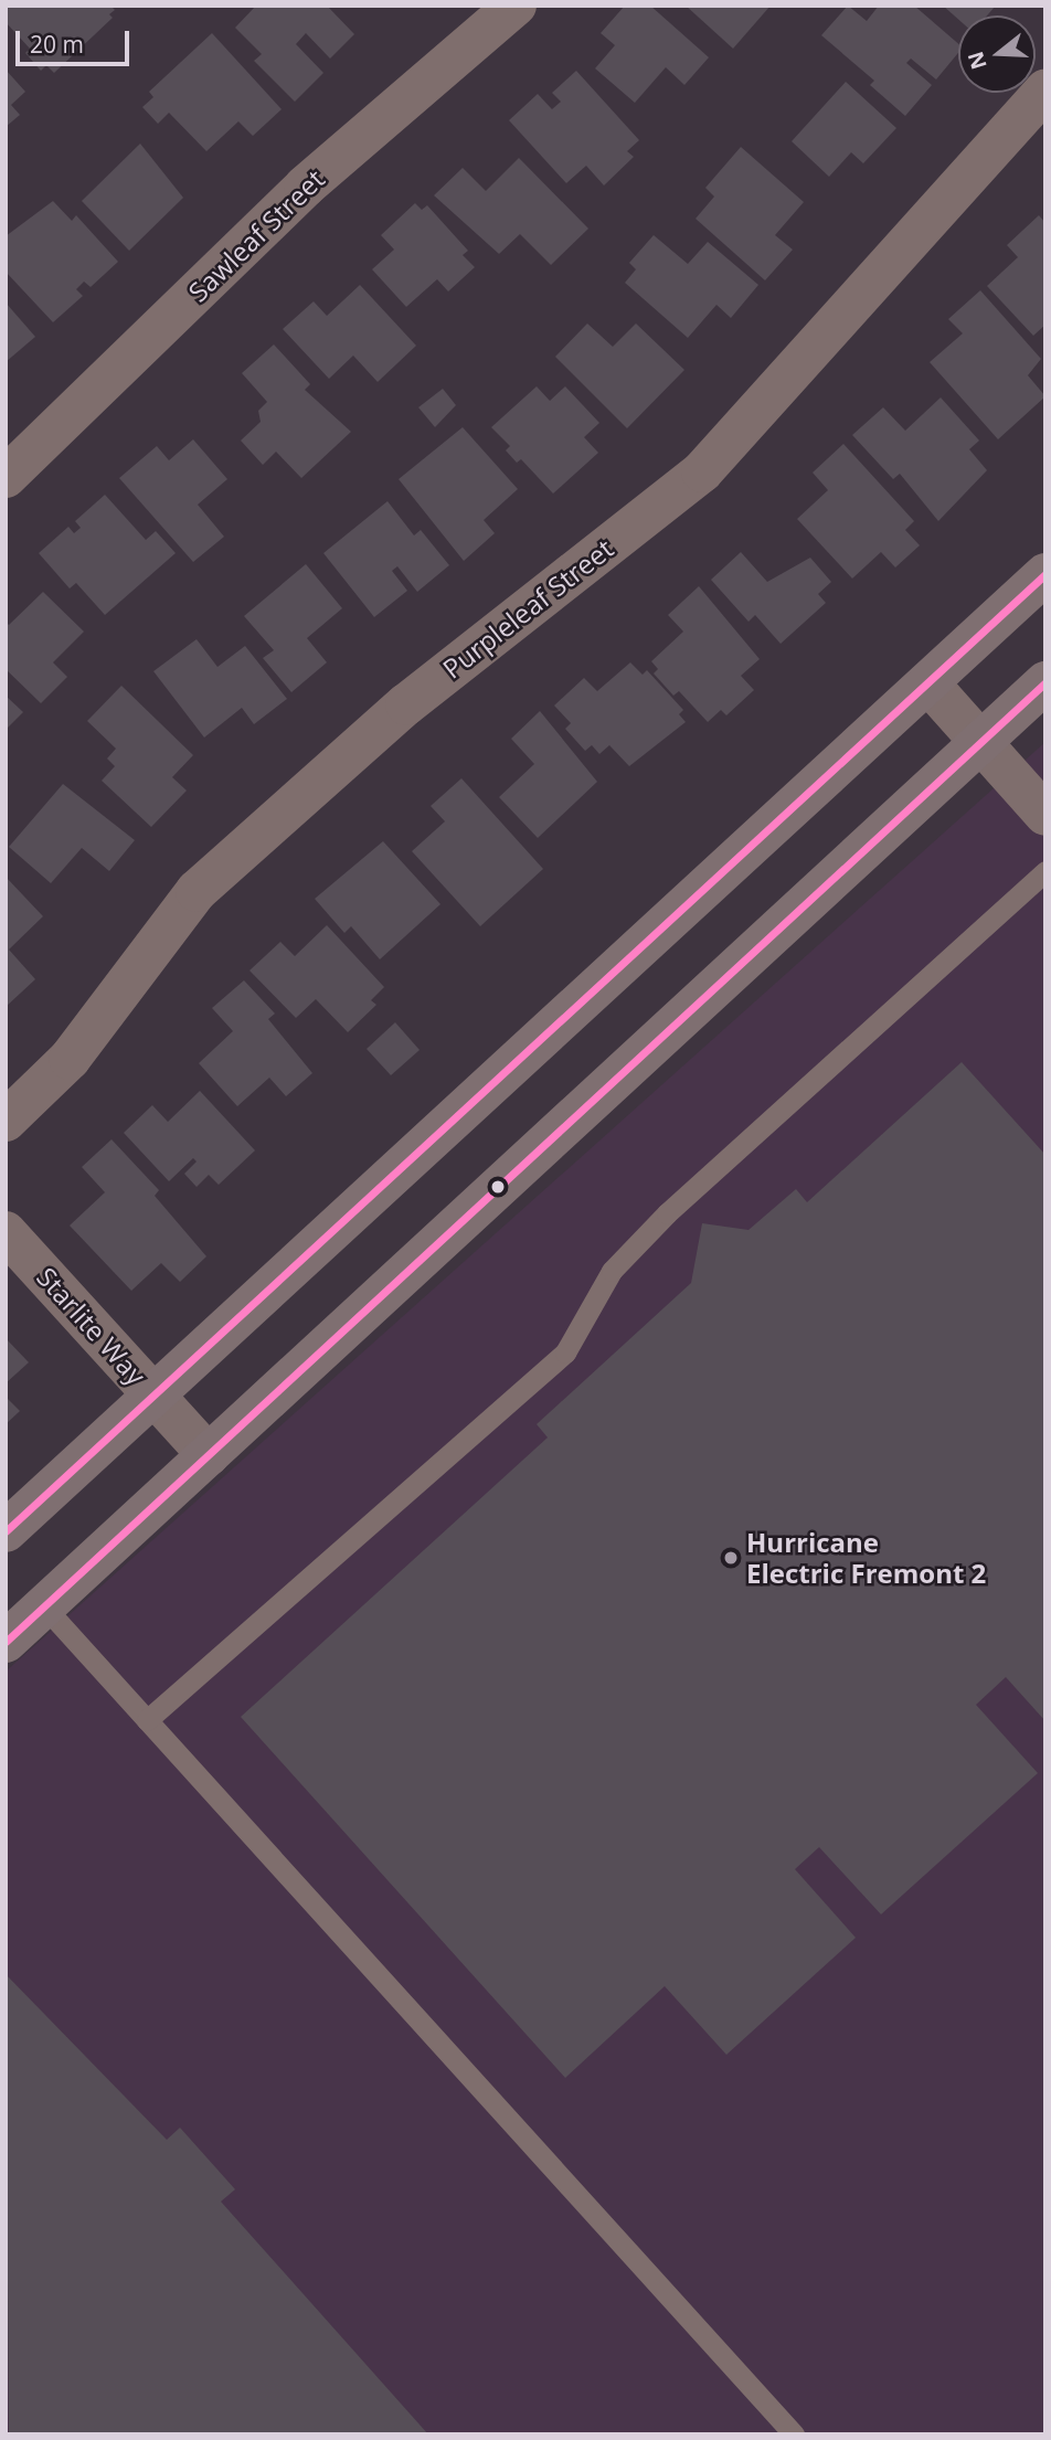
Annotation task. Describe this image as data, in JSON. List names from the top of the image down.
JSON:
{
  "streets": {
    "street": ["Sawleaf Street", "Purpleleaf Street", "Starlite Way"]
  },
  "places": ["Hurricane Electric Fremont 2"],
  "scale_bar": "20 m",
  "north": "left"
}
